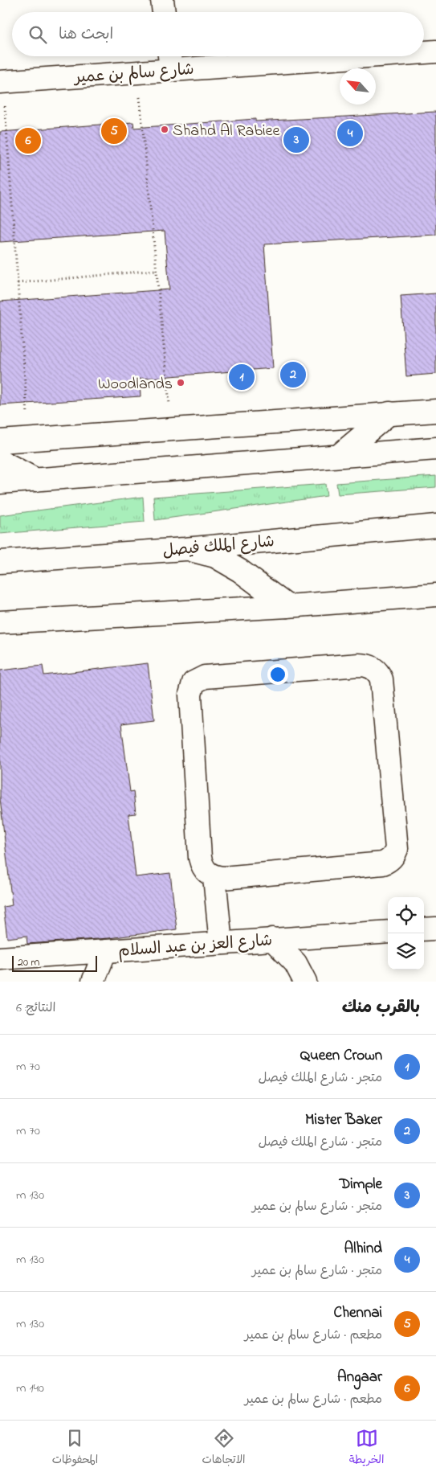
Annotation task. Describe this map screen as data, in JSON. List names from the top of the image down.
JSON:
{
  "streets": {
    "street": ["شارع سالم بن عمير", "شارع الملك فيصل", "شارع العز بن عبد السلام"]
  },
  "places": ["Shahd Al Rabiee", "Woodlands"],
  "scale_bar": "20 m",
  "north": "top left",
  "page": {
    "search": "ابحث هنا",
    "pins": [
      "5",
      "4",
      "3",
      "6",
      "2",
      "1"
    ],
    "scale": "20 m",
    "heading": ["بالقرب منك", "النتائج: 6"],
    "list": [
      {
        "mark": "1",
        "name": "Queen Crown",
        "note": "متجر · شارع الملك فيصل",
        "value": "70 m"
      },
      {
        "mark": "2",
        "name": "Mister Baker",
        "note": "متجر · شارع الملك فيصل",
        "value": "70 m"
      },
      {
        "mark": "3",
        "name": "Dimple",
        "note": "متجر · شارع سالم بن عمير",
        "value": "130 m"
      },
      {
        "mark": "4",
        "name": "Alhind",
        "note": "متجر · شارع سالم بن عمير",
        "value": "130 m"
      },
      {
        "mark": "5",
        "name": "Chennai",
        "note": "مطعم · شارع سالم بن عمير",
        "value": "130 m"
      },
      {
        "mark": "6",
        "name": "Angaar",
        "note": "مطعم · شارع سالم بن عمير",
        "value": "140 m"
      }
    ],
    "nav": ["الخريطة", "الاتجاهات", "المحفوظات"]
  }
}
